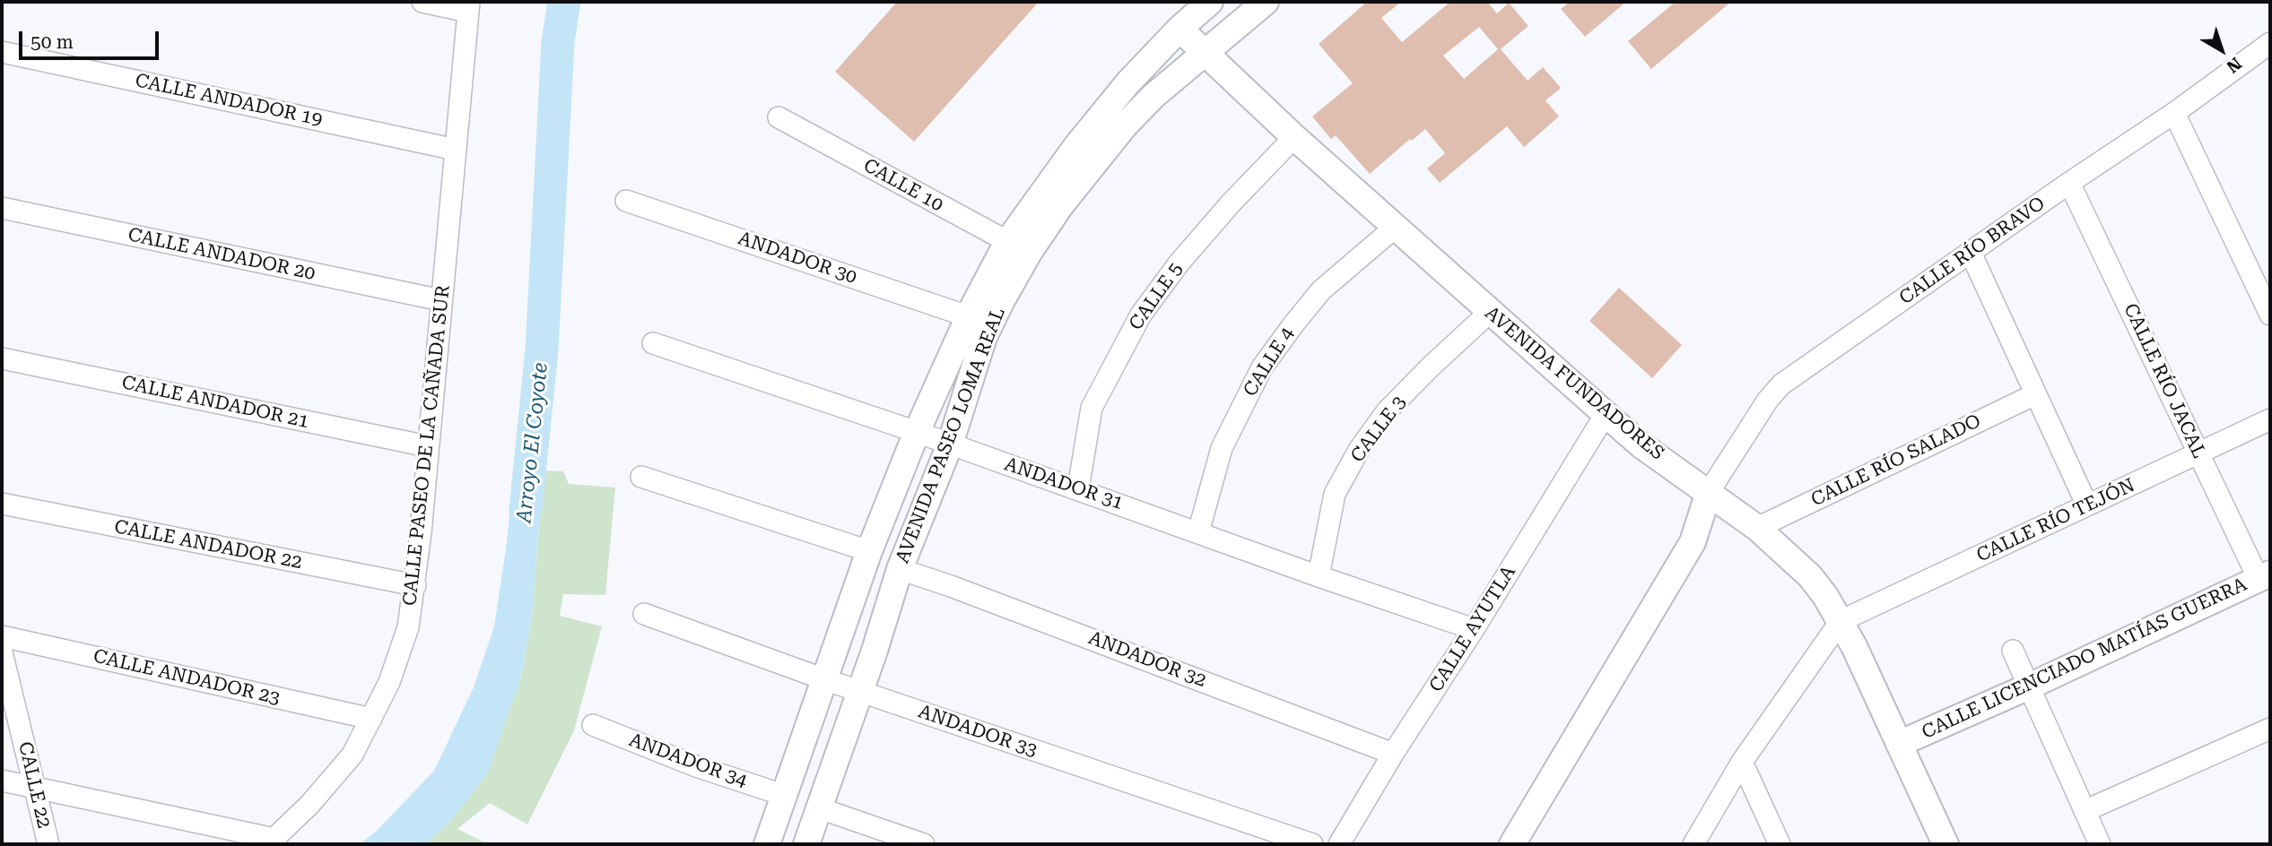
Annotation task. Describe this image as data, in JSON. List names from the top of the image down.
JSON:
{
  "streets": {
    "street": [
      "CALLE ANDADOR 19",
      "CALLE 10",
      "CALLE RÍO BRAVO",
      "CALLE ANDADOR 20",
      "ANDADOR 30",
      "CALLE 5",
      "CALLE 4",
      "CALLE RÍO JACAL",
      "AVENIDA FUNDADORES",
      "CALLE ANDADOR 21",
      "CALLE 3",
      "AVENIDA PASEO LOMA REAL",
      "CALLE PASEO DE LA CAÑADA SUR",
      "CALLE RÍO SALADO",
      "ANDADOR 31",
      "CALLE RÍO TEJÓN",
      "CALLE ANDADOR 22",
      "CALLE AYUTLA",
      "CALLE LICENCIADO MATÍAS GUERRA",
      "ANDADOR 32",
      "CALLE ANDADOR 23",
      "ANDADOR 33",
      "ANDADOR 34",
      "CALLE 22"
    ]
  },
  "crossings": [
    ["CALLE ANDADOR 19", "CALLE PASEO DE LA CAÑADA SUR"],
    ["CALLE 10", "AVENIDA PASEO LOMA REAL"],
    ["CALLE RÍO BRAVO", "CALLE RÍO JACAL"],
    ["CALLE RÍO BRAVO", "AVENIDA FUNDADORES"],
    ["CALLE ANDADOR 20", "CALLE PASEO DE LA CAÑADA SUR"],
    ["ANDADOR 30", "AVENIDA PASEO LOMA REAL"],
    ["CALLE 5", "AVENIDA FUNDADORES"],
    ["CALLE 5", "ANDADOR 31"],
    ["CALLE 4", "AVENIDA FUNDADORES"],
    ["CALLE 4", "ANDADOR 31"],
    ["CALLE RÍO JACAL", "CALLE RÍO TEJÓN"],
    ["CALLE RÍO JACAL", "CALLE LICENCIADO MATÍAS GUERRA"],
    ["AVENIDA FUNDADORES", "CALLE 3"],
    ["AVENIDA FUNDADORES", "AVENIDA PASEO LOMA REAL"],
    ["AVENIDA FUNDADORES", "CALLE RÍO SALADO"],
    ["AVENIDA FUNDADORES", "CALLE RÍO TEJÓN"],
    ["AVENIDA FUNDADORES", "CALLE AYUTLA"],
    ["AVENIDA FUNDADORES", "CALLE LICENCIADO MATÍAS GUERRA"],
    ["CALLE ANDADOR 21", "CALLE PASEO DE LA CAÑADA SUR"],
    ["CALLE 3", "ANDADOR 31"],
    ["AVENIDA PASEO LOMA REAL", "ANDADOR 31"],
    ["AVENIDA PASEO LOMA REAL", "ANDADOR 32"],
    ["AVENIDA PASEO LOMA REAL", "ANDADOR 33"],
    ["AVENIDA PASEO LOMA REAL", "ANDADOR 34"],
    ["CALLE PASEO DE LA CAÑADA SUR", "CALLE ANDADOR 22"],
    ["CALLE PASEO DE LA CAÑADA SUR", "CALLE ANDADOR 23"],
    ["ANDADOR 31", "CALLE AYUTLA"],
    ["CALLE AYUTLA", "ANDADOR 32"]
  ],
  "water": ["Arroyo El Coyote"],
  "scale_bar": "50 m",
  "north": "bottom right"
}
